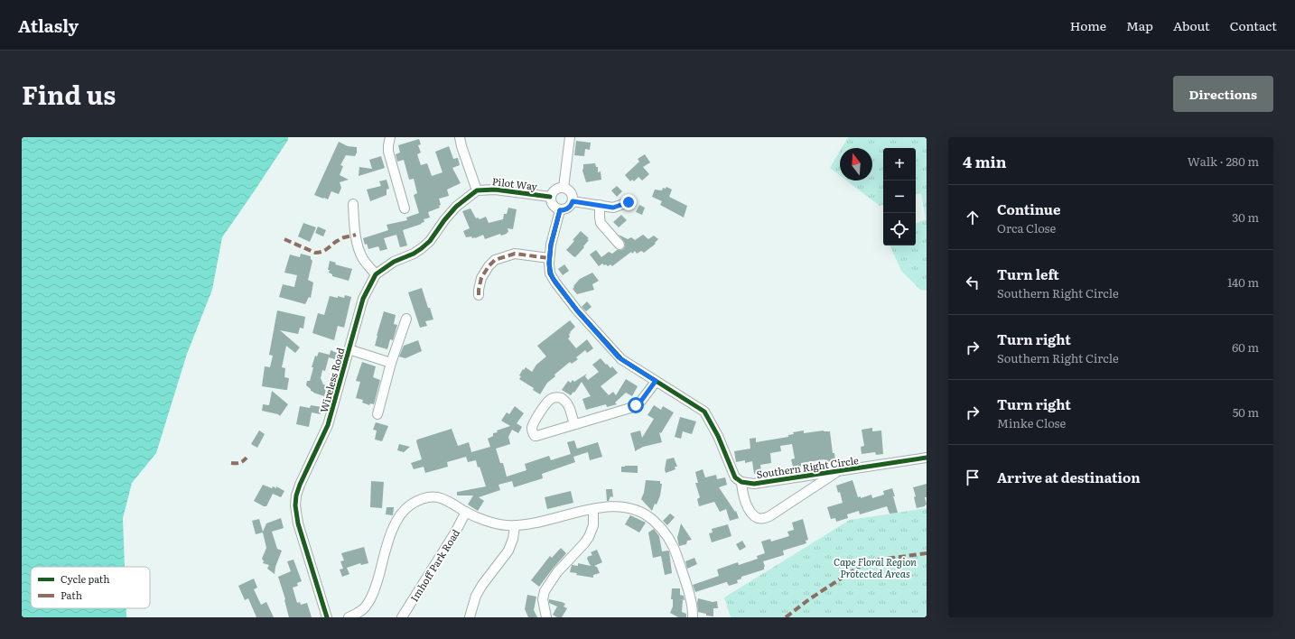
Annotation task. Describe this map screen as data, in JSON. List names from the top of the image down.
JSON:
{
  "streets": {
    "street": [
      "Pilot Way",
      "Wireless Road",
      "Southern Right Circle",
      "Imhoff Park Road"
    ]
  },
  "crossings": [
    ["Pilot Way", "Wireless Road"],
    ["Pilot Way", "Southern Right Circle"]
  ],
  "parks": ["Cape Floral Region Protected Areas"],
  "legend": ["Cycle path", "Path"],
  "north": "top",
  "page": {
    "header": "Atlasly",
    "nav": [
      "Home",
      "Map",
      "About",
      "Contact"
    ],
    "title": "Find us",
    "buttons": "Directions",
    "heading": ["4 min", "Walk · 280 m"],
    "map_buttons": ["+", "−"],
    "list": [
      ["Continue", "Orca Close", "30 m"],
      ["Turn left", "Southern Right Circle", "140 m"],
      ["Turn right", "Southern Right Circle", "60 m"],
      ["Turn right", "Minke Close", "50 m"],
      "Arrive at destination"
    ]
  }
}
